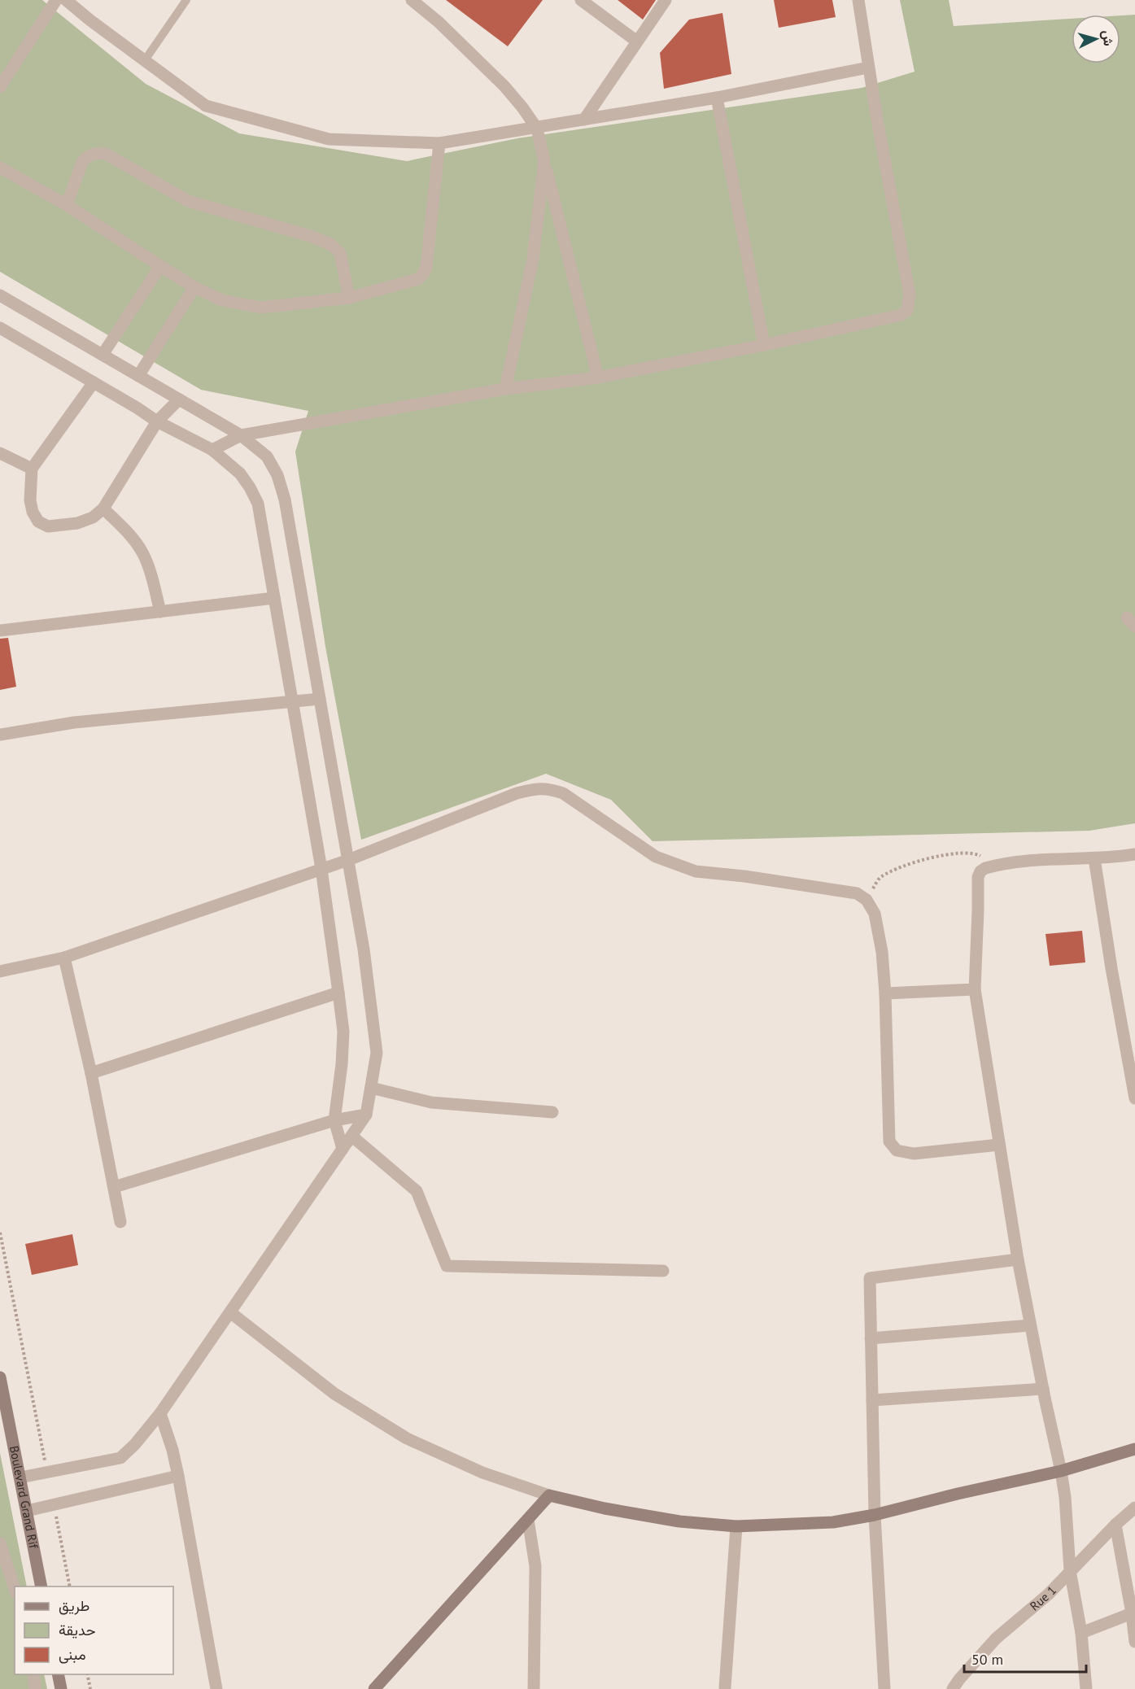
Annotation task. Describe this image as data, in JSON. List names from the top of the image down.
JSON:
{
  "streets": {
    "street": ["Boulevard Grand Rif", "Rue 1"]
  },
  "legend": ["طريق", "حديقة", "مبنى"],
  "scale_bar": "50 m",
  "north": "right"
}
